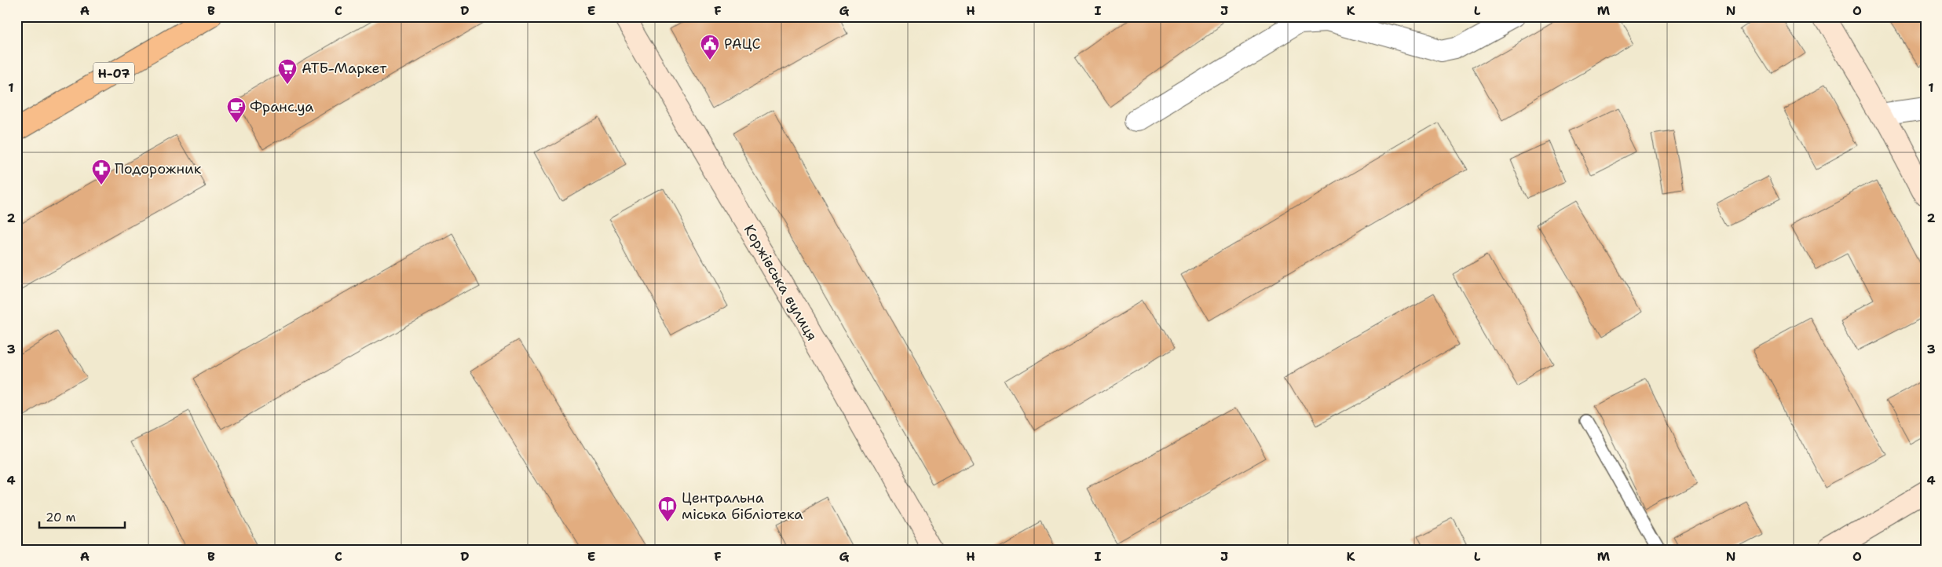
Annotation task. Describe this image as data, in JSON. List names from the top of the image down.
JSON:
{
  "streets": {
    "main road": ["Н-07"],
    "street": ["Коржівська вулиця"]
  },
  "places": {
    "public building": ["РАЦС"],
    "supermarket": ["АТБ-Маркет"],
    "cafe": ["Франс.уа"],
    "pharmacy": ["Подорожник"],
    "library": ["Центральна міська бібліотека"]
  },
  "scale_bar": "20 m",
  "grid": {
    "columns": [
      "A",
      "B",
      "C",
      "D",
      "E",
      "F",
      "G",
      "H",
      "I",
      "J",
      "K",
      "L",
      "M",
      "N",
      "O"
    ],
    "rows": [
      "1",
      "2",
      "3",
      "4"
    ]
  }
}
